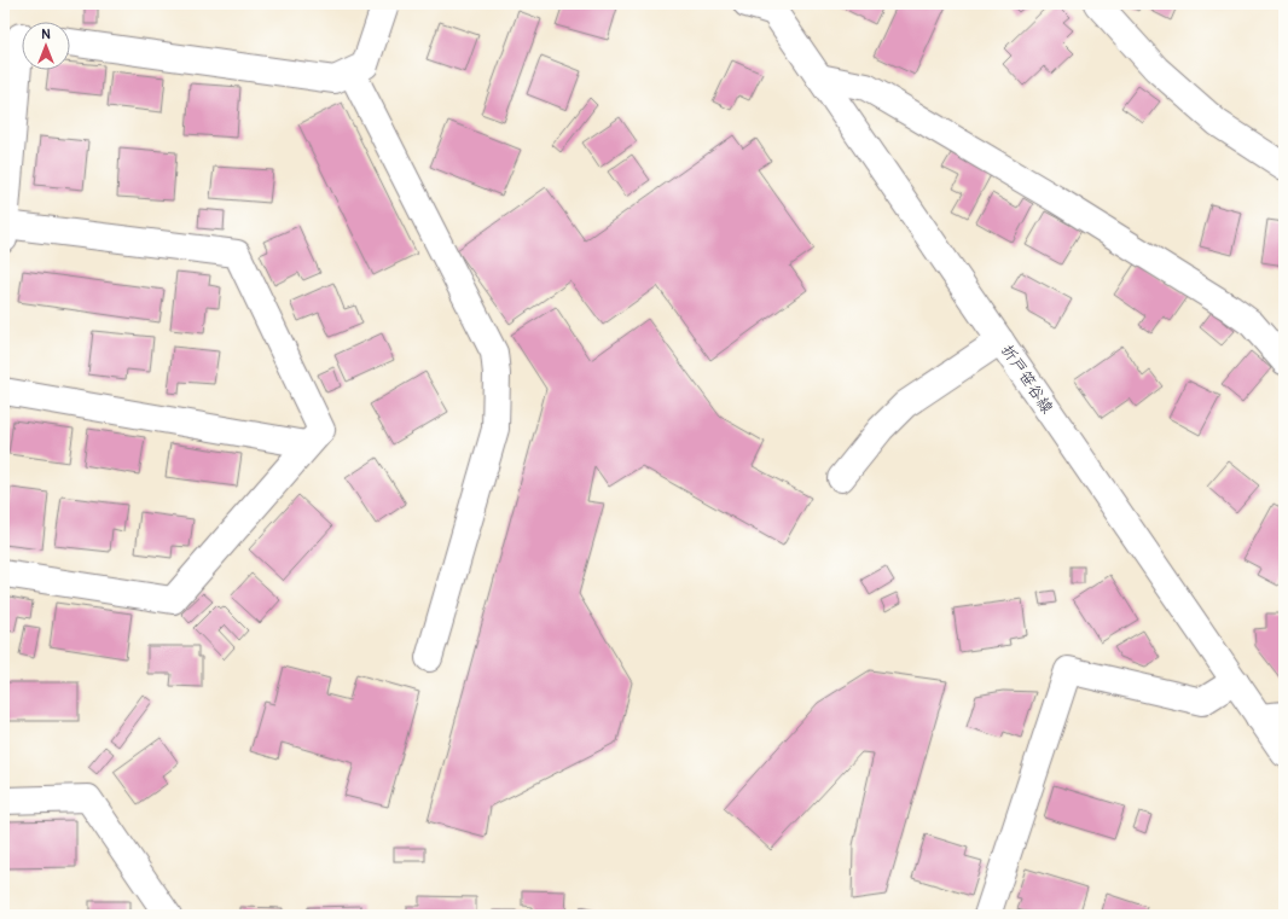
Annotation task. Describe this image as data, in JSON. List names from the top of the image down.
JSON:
{
  "streets": {
    "street": ["折戸笹谷線"]
  },
  "north": "top"
}
